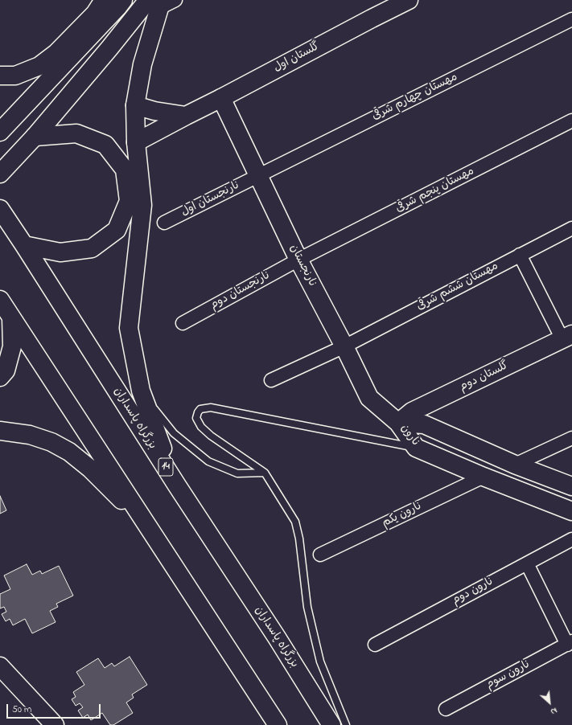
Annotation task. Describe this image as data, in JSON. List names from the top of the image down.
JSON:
{
  "streets": {
    "main road": [
      "گلستان اول",
      "نارنجستان",
      "گلستان دوم",
      "بزرگراه پاسداران",
      "نارون",
      "14"
    ],
    "street": [
      "مهستان چهارم شرقی",
      "مهستان پنجم شرقی",
      "نارنجستان اول",
      "مهستان ششم شرقی",
      "نارنجستان دوم",
      "نارون یکم",
      "نارون دوم",
      "نارون سوم"
    ]
  },
  "crossings": [
    ["گلستان اول", "نارنجستان"],
    ["مهستان چهارم شرقی", "نارنجستان اول"],
    ["مهستان چهارم شرقی", "نارنجستان"],
    ["مهستان پنجم شرقی", "نارنجستان"],
    ["مهستان پنجم شرقی", "نارنجستان دوم"],
    ["نارنجستان اول", "نارنجستان"],
    ["نارنجستان", "مهستان ششم شرقی"],
    ["نارنجستان", "نارنجستان دوم"],
    ["نارنجستان", "گلستان دوم"],
    ["نارنجستان", "نارون"],
    ["گلستان دوم", "نارون"],
    ["نارون", "نارون یکم"]
  ],
  "scale_bar": "50 m",
  "north": "bottom right"
}
